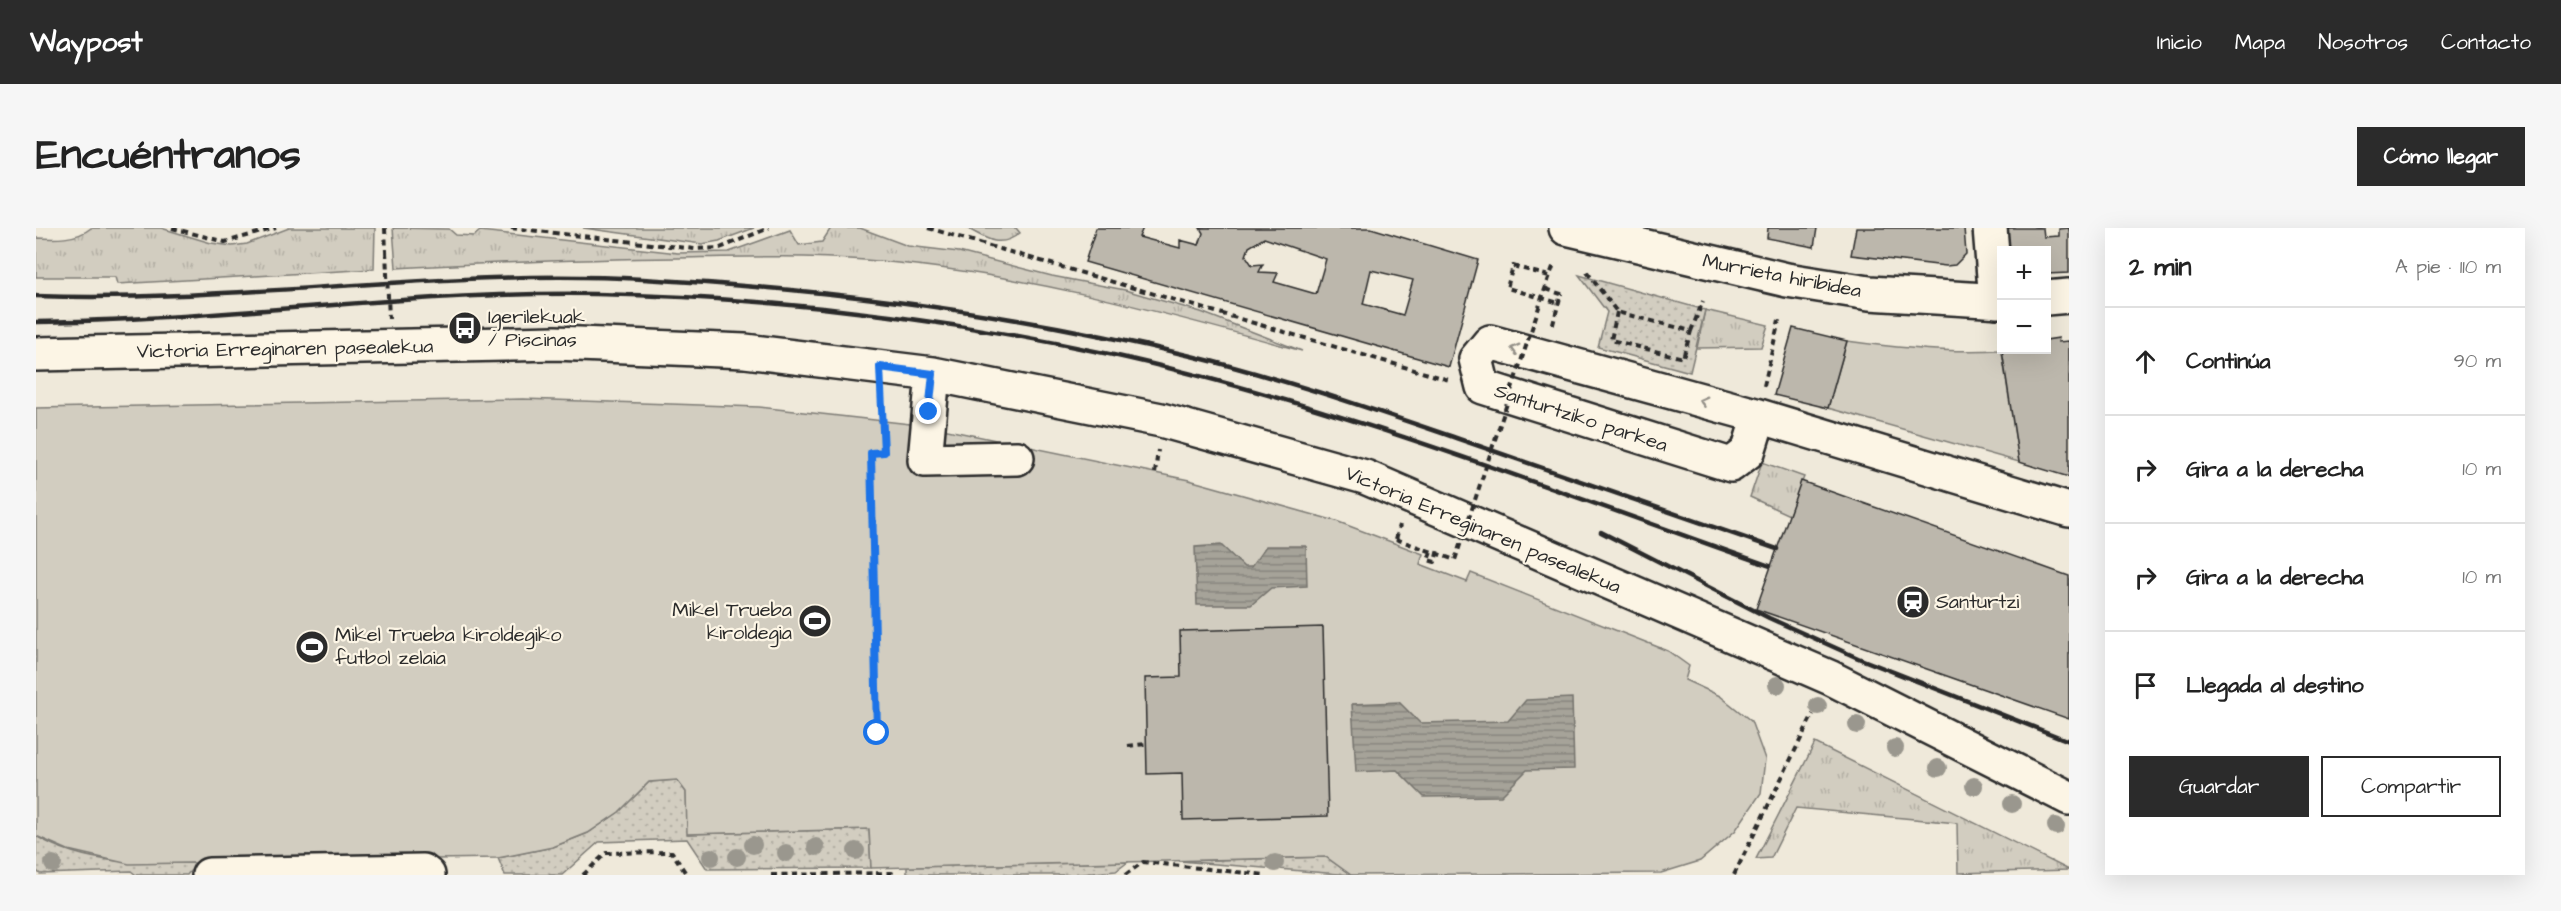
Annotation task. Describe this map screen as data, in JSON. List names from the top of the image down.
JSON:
{
  "streets": {
    "street": ["Murrieta hiribidea", "Victoria Erreginaren pasealekua", "Santurtziko parkea"]
  },
  "places": {
    "bus stop": ["Igerilekuak / Piscinas"],
    "station": ["Santurtzi"],
    "sports": ["Mikel Trueba kiroldegia", "Mikel Trueba kiroldegiko futbol zelaia"]
  },
  "page": {
    "header": "Waypost",
    "nav": [
      "Inicio",
      "Mapa",
      "Nosotros",
      "Contacto"
    ],
    "title": "Encuéntranos",
    "buttons": [
      "Cómo llegar",
      ["Guardar", "Compartir"]
    ],
    "heading": ["2 min", "A pie · 110 m"],
    "map_buttons": ["+", "−"],
    "list": [
      ["Continúa", "90 m"],
      ["Gira a la derecha", "10 m"],
      ["Gira a la derecha", "10 m"],
      "Llegada al destino"
    ]
  }
}
